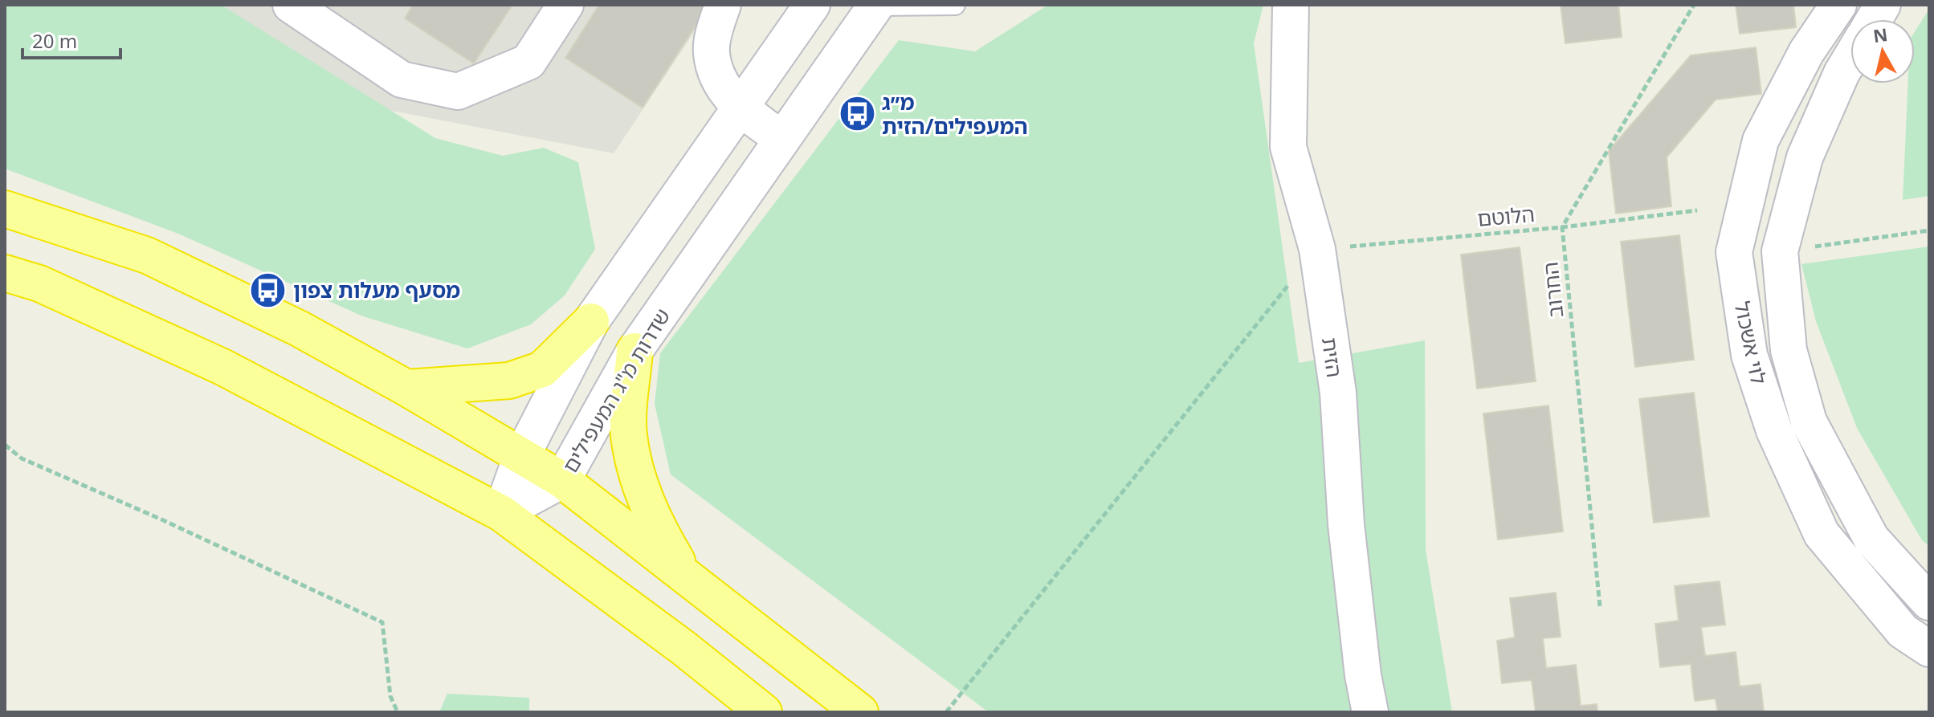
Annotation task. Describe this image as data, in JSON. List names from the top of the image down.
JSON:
{
  "streets": {
    "street": ["לוי אשכול", "הזית", "שדרות מ\"ג המעפילים"],
    "path": ["הלוטם", "החרוב"]
  },
  "crossings": [
    ["הלוטם", "החרוב"],
    ["הלוטם", "הזית"]
  ],
  "places": {
    "bus stop": ["מ״ג המעפילים/הזית", "מסעף מעלות צפון"]
  },
  "scale_bar": "20 m",
  "north": "top"
}
